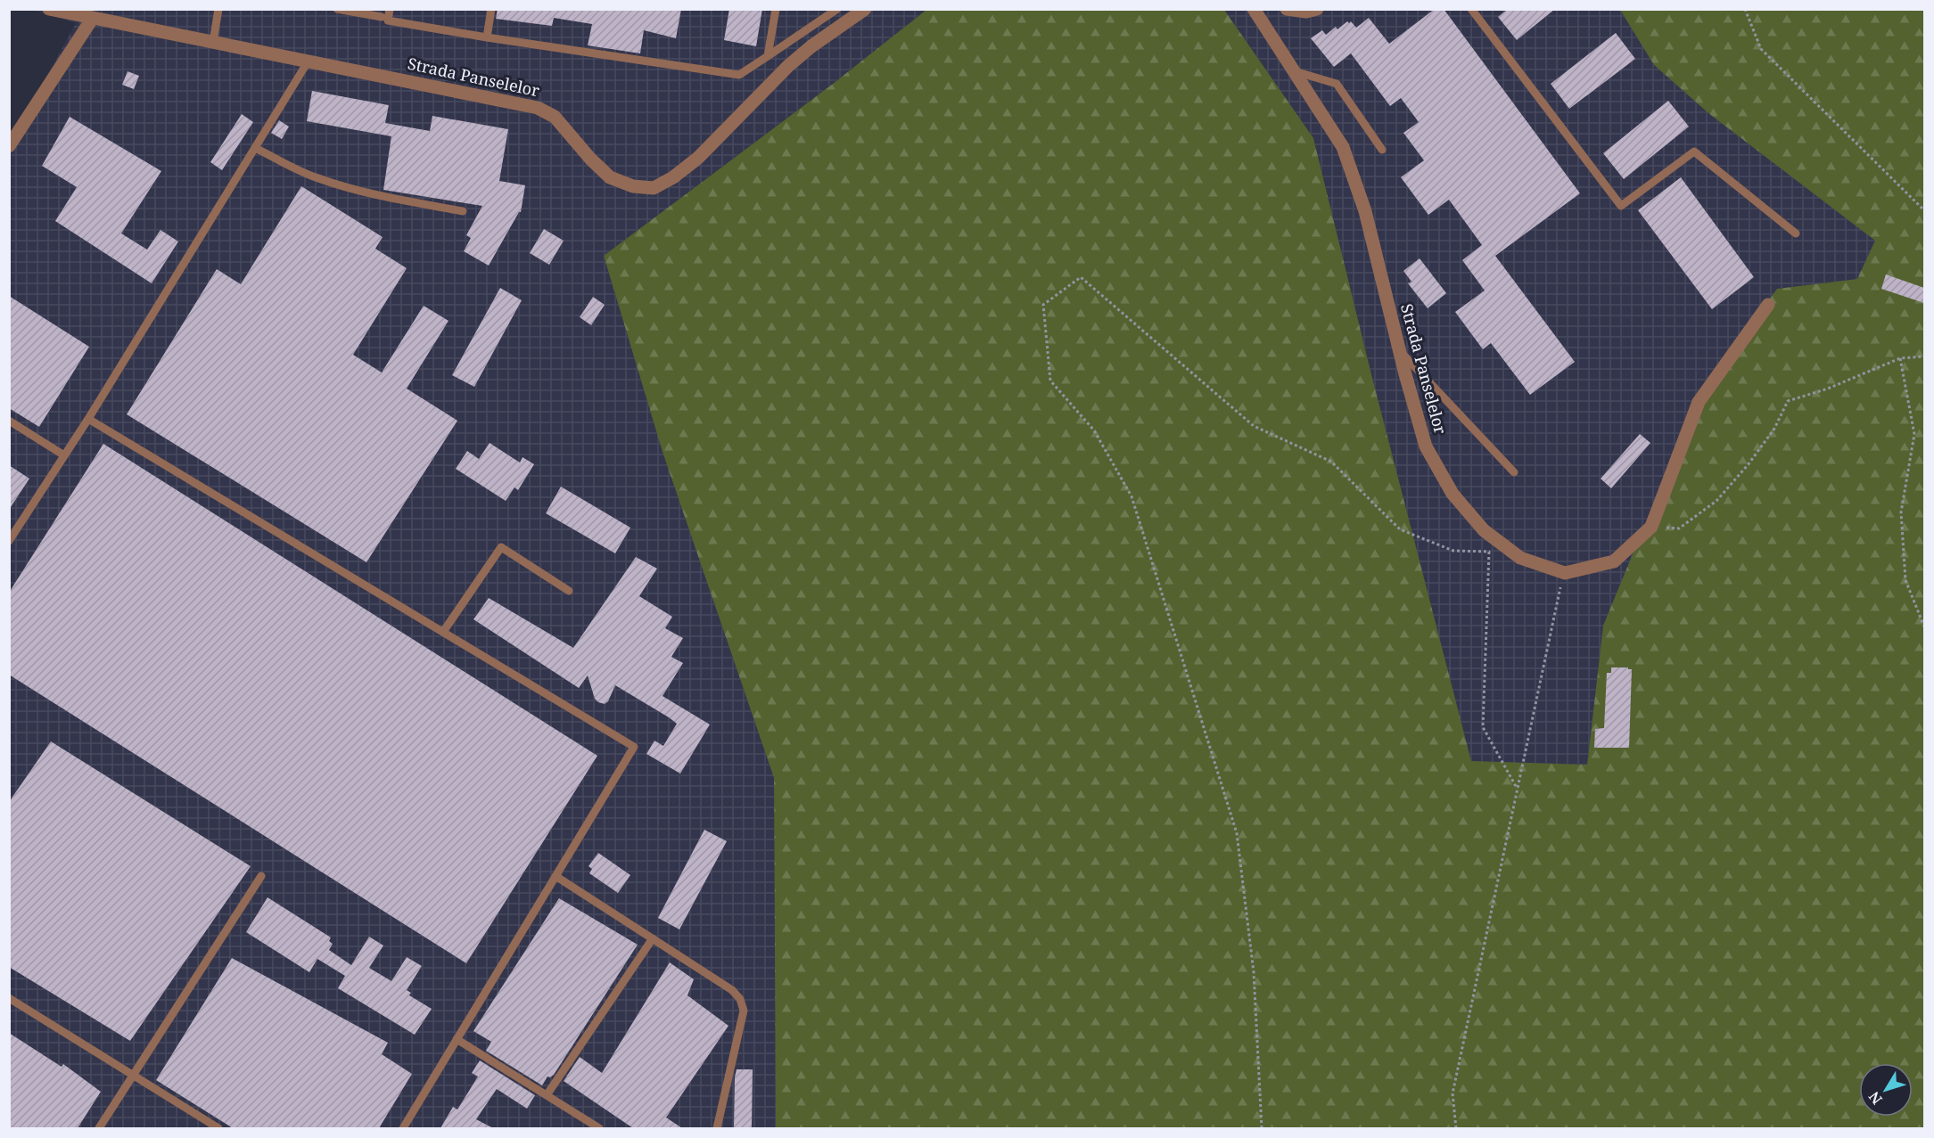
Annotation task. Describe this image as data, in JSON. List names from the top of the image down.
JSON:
{
  "streets": {
    "street": ["Strada Panselelor"]
  },
  "north": "bottom left"
}
